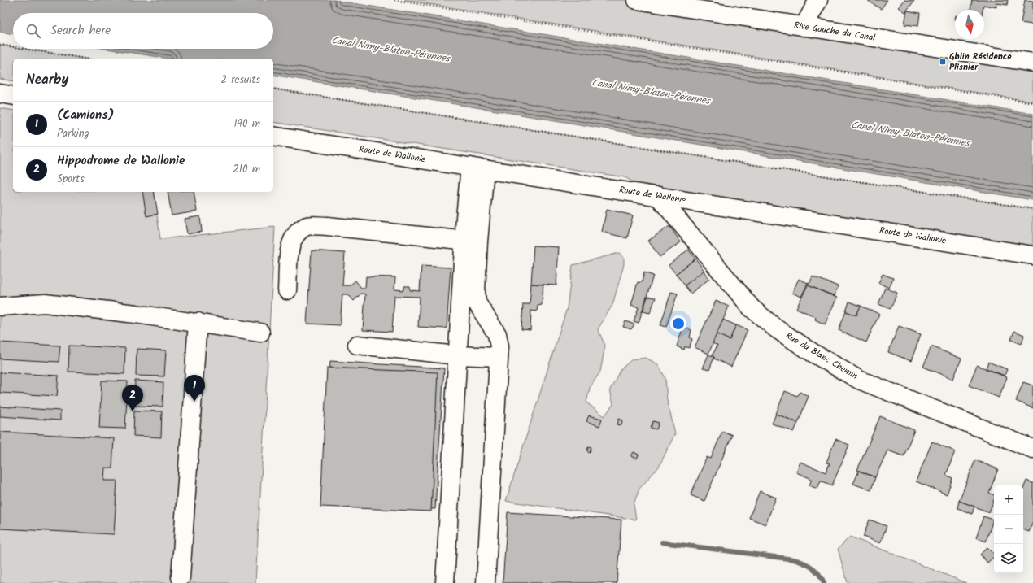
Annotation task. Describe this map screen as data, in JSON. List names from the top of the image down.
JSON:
{
  "streets": {
    "street": ["Rive Gauche du Canal", "Route de Wallonie", "Rue du Blanc Chemin"]
  },
  "crossings": [
    ["Route de Wallonie", "Rue du Blanc Chemin"]
  ],
  "water": ["Canal Nimy-Blaton-Péronnes"],
  "places": {
    "transit": ["Ghlin Résidence Plisnier"]
  },
  "north": "bottom",
  "page": {
    "search": "Search here",
    "heading": ["Nearby", "2 results"],
    "list": [
      {
        "mark": "1",
        "name": "(Camions)",
        "note": "Parking",
        "value": "190 m"
      },
      {
        "mark": "2",
        "name": "Hippodrome de Wallonie",
        "note": "Sports",
        "value": "210 m"
      }
    ],
    "pins": ["1", "2"],
    "map_buttons": ["+", "−"]
  }
}
